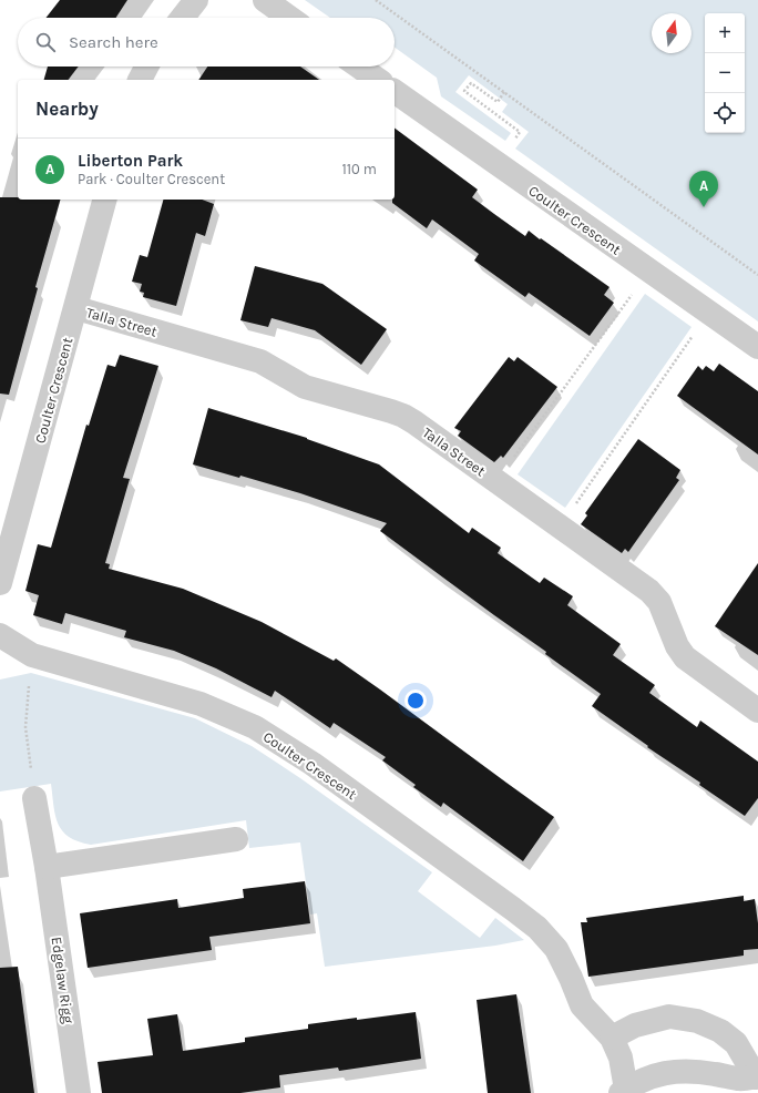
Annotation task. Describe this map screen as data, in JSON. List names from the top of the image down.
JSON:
{
  "streets": {
    "street": ["Coulter Crescent", "Talla Street", "Edgelaw Rigg"]
  },
  "crossings": [
    ["Coulter Crescent", "Talla Street"]
  ],
  "north": "top",
  "page": {
    "map_buttons": ["+", "−"],
    "search": "Search here",
    "heading": "Nearby",
    "list": [
      {
        "mark": "A",
        "name": "Liberton Park",
        "note": "Park · Coulter Crescent",
        "value": "110 m"
      }
    ],
    "pins": "A"
  }
}
